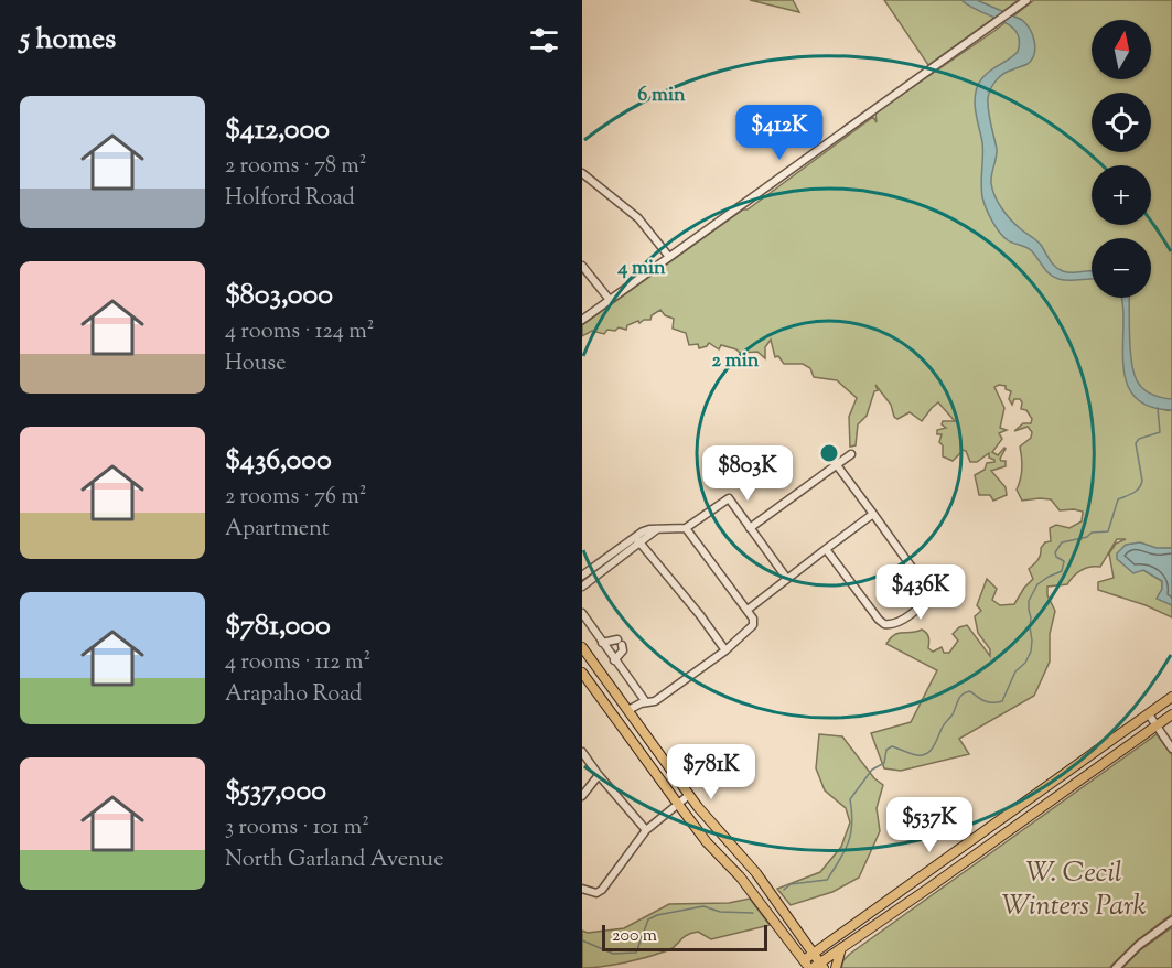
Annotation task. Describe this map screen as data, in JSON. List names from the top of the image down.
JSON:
{
  "parks": ["W. Cecil Winters Park"],
  "scale_bar": "200 m",
  "north": "top",
  "page": {
    "heading": "5 homes",
    "map_buttons": ["+", "−"],
    "list": [
      {
        "name": "$412,000",
        "note": "2 rooms · 78 m² · Holford Road"
      },
      {
        "name": "$803,000",
        "note": "4 rooms · 124 m² · House"
      },
      {
        "name": "$436,000",
        "note": "2 rooms · 76 m² · Apartment"
      },
      {
        "name": "$781,000",
        "note": "4 rooms · 112 m² · Arapaho Road"
      },
      {
        "name": "$537,000",
        "note": "3 rooms · 101 m² · North Garland Avenue"
      }
    ],
    "price": [
      "$412K",
      "$803K",
      "$436K",
      "$781K",
      "$537K"
    ],
    "scale": "200 m"
  },
  "rings": ["6 min", "4 min", "2 min"]
}
